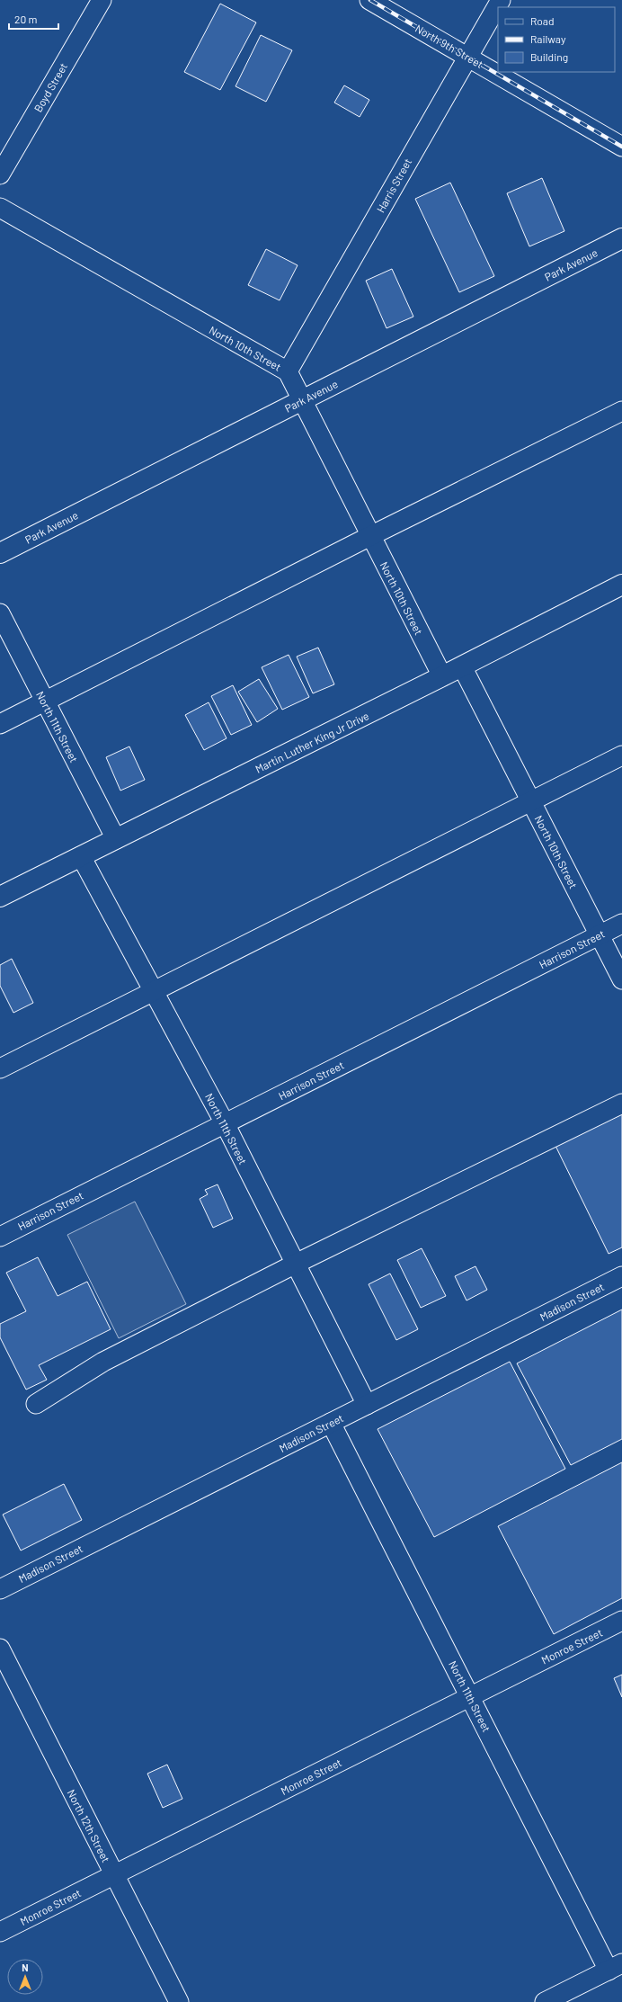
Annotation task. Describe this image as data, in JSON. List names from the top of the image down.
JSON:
{
  "streets": {
    "main road": ["Park Avenue", "Martin Luther King Jr Drive"],
    "street": [
      "North 9th Street",
      "Boyd Street",
      "Harris Street",
      "North 10th Street",
      "North 11th Street",
      "Harrison Street",
      "Madison Street",
      "Monroe Street",
      "North 12th Street"
    ]
  },
  "crossings": [
    ["North 9th Street", "Harris Street"],
    ["Harris Street", "North 10th Street"],
    ["Park Avenue", "North 10th Street"],
    ["North 10th Street", "Martin Luther King Jr Drive"],
    ["North 10th Street", "Harrison Street"],
    ["North 11th Street", "Martin Luther King Jr Drive"],
    ["North 11th Street", "Harrison Street"],
    ["North 11th Street", "Madison Street"],
    ["North 11th Street", "Monroe Street"],
    ["Monroe Street", "North 12th Street"]
  ],
  "legend": ["Road", "Railway", "Building"],
  "scale_bar": "20 m",
  "north": "top"
}
